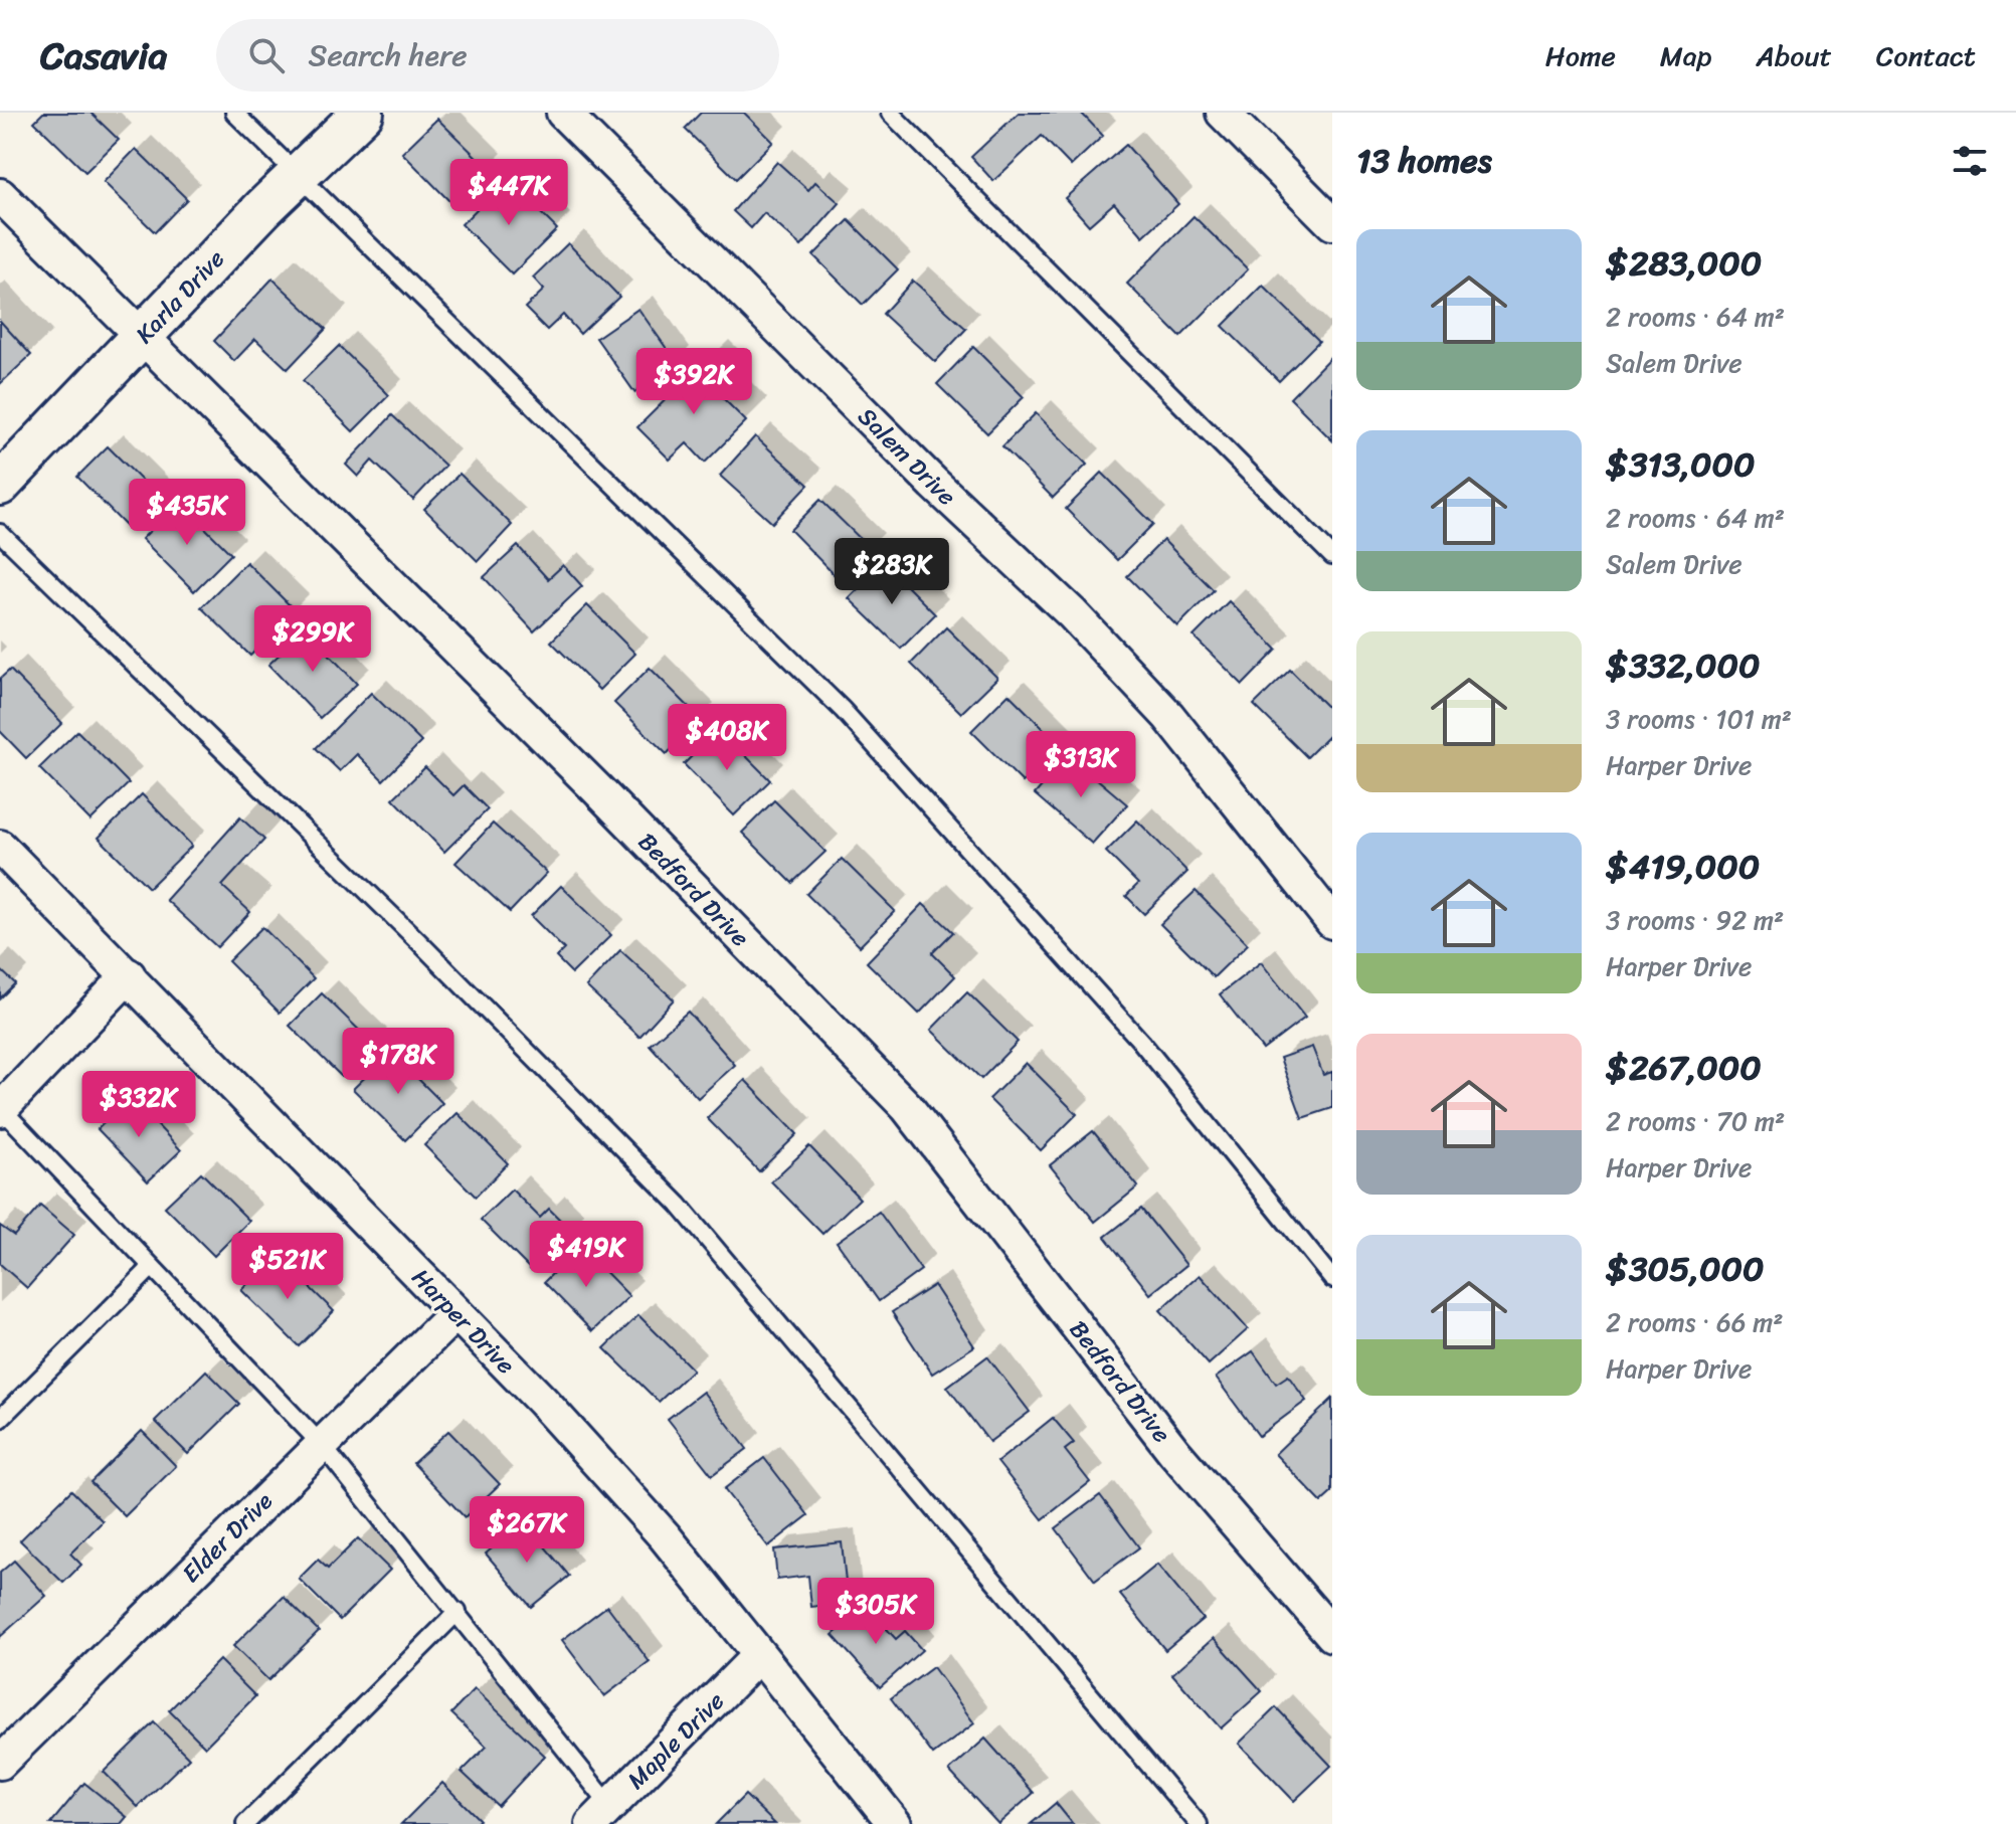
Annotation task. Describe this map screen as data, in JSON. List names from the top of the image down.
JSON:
{
  "streets": {
    "street": [
      "Karla Drive",
      "Salem Drive",
      "Bedford Drive",
      "Harper Drive",
      "Elder Drive",
      "Maple Drive"
    ]
  },
  "crossings": [
    ["Karla Drive", "Bedford Drive"],
    ["Harper Drive", "Elder Drive"],
    ["Harper Drive", "Maple Drive"]
  ],
  "page": {
    "header": "Casavia",
    "search": "Search here",
    "nav": [
      "Home",
      "Map",
      "About",
      "Contact"
    ],
    "heading": "13 homes",
    "price": [
      "$447K",
      "$392K",
      "$435K",
      "$283K",
      "$299K",
      "$408K",
      "$313K",
      "$178K",
      "$332K",
      "$419K",
      "$521K",
      "$267K",
      "$305K"
    ],
    "list": [
      {
        "name": "$283,000",
        "note": "2 rooms · 64 m² · Salem Drive"
      },
      {
        "name": "$313,000",
        "note": "2 rooms · 64 m² · Salem Drive"
      },
      {
        "name": "$332,000",
        "note": "3 rooms · 101 m² · Harper Drive"
      },
      {
        "name": "$419,000",
        "note": "3 rooms · 92 m² · Harper Drive"
      },
      {
        "name": "$267,000",
        "note": "2 rooms · 70 m² · Harper Drive"
      },
      {
        "name": "$305,000",
        "note": "2 rooms · 66 m² · Harper Drive"
      }
    ]
  }
}
